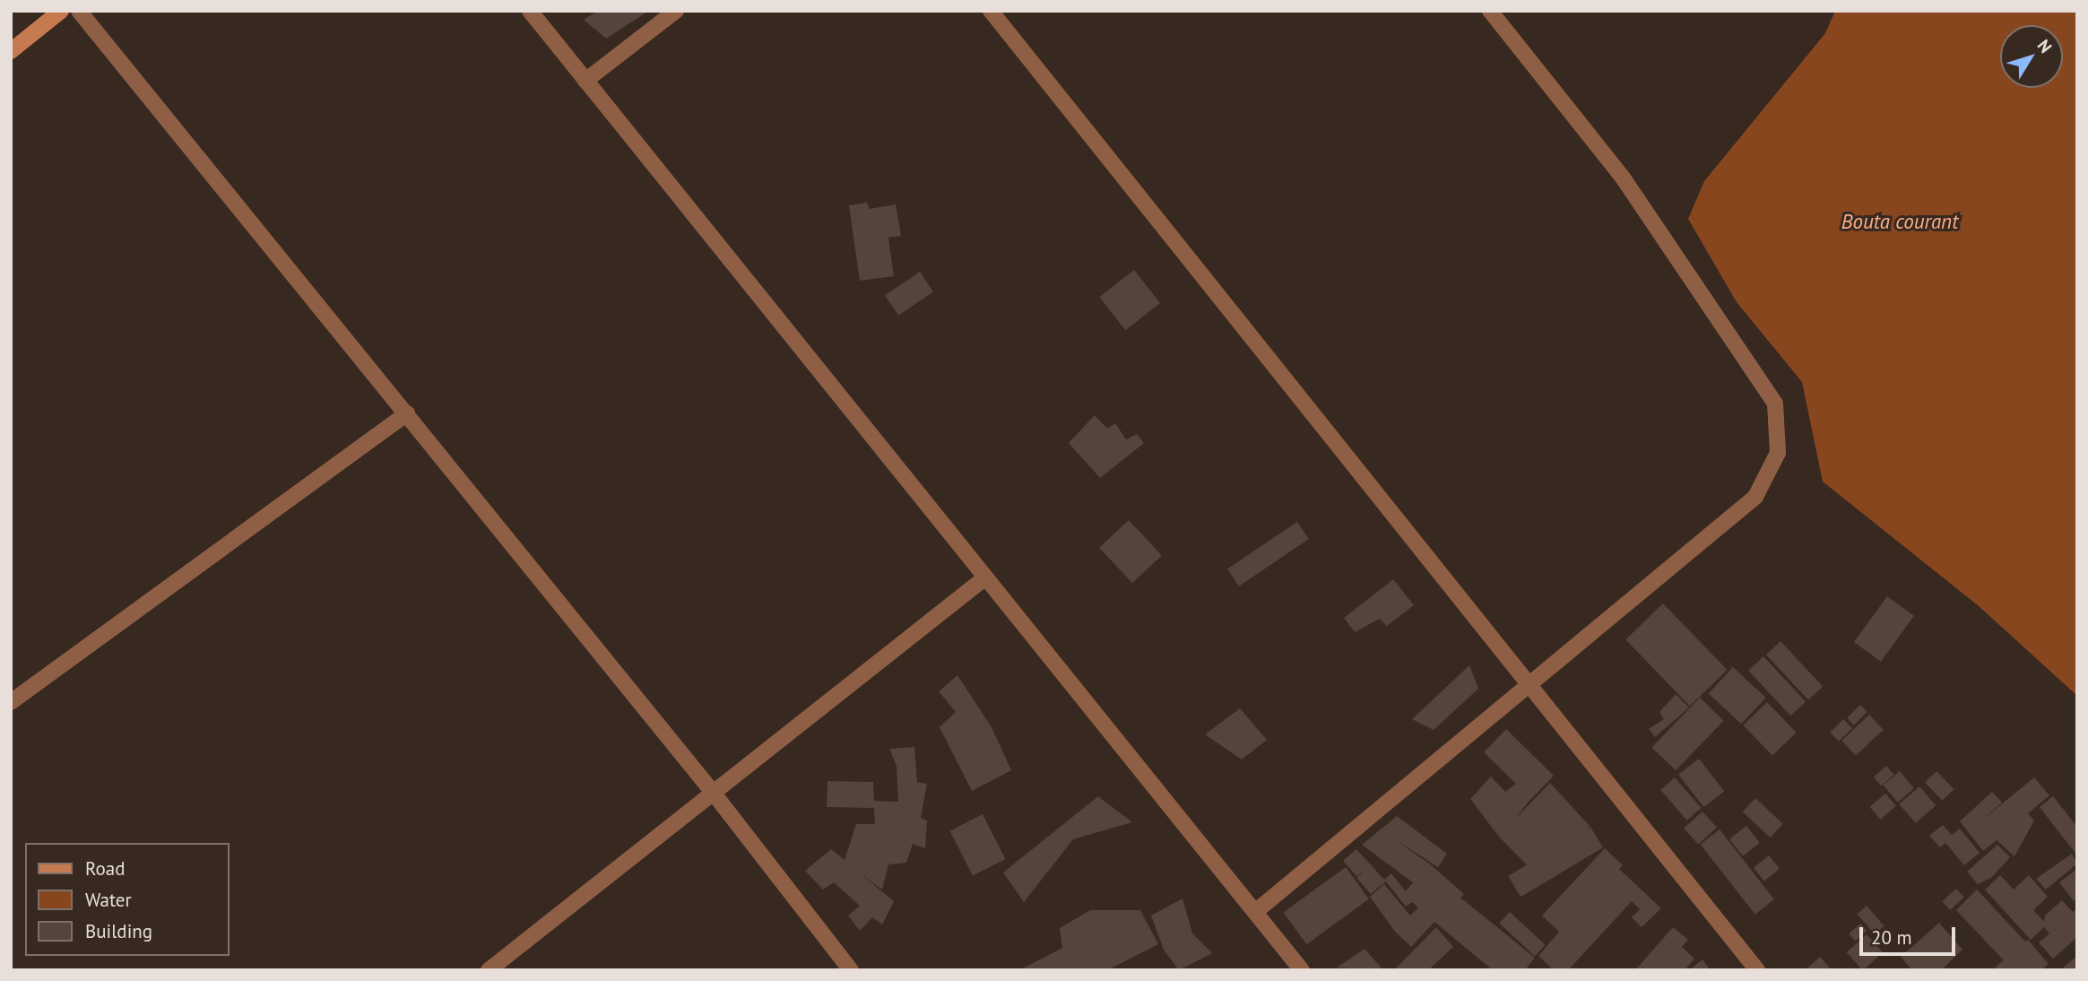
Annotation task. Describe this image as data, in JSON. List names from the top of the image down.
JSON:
{
  "water": ["Bouta courant"],
  "legend": ["Road", "Water", "Building"],
  "scale_bar": "20 m",
  "north": "top right"
}
